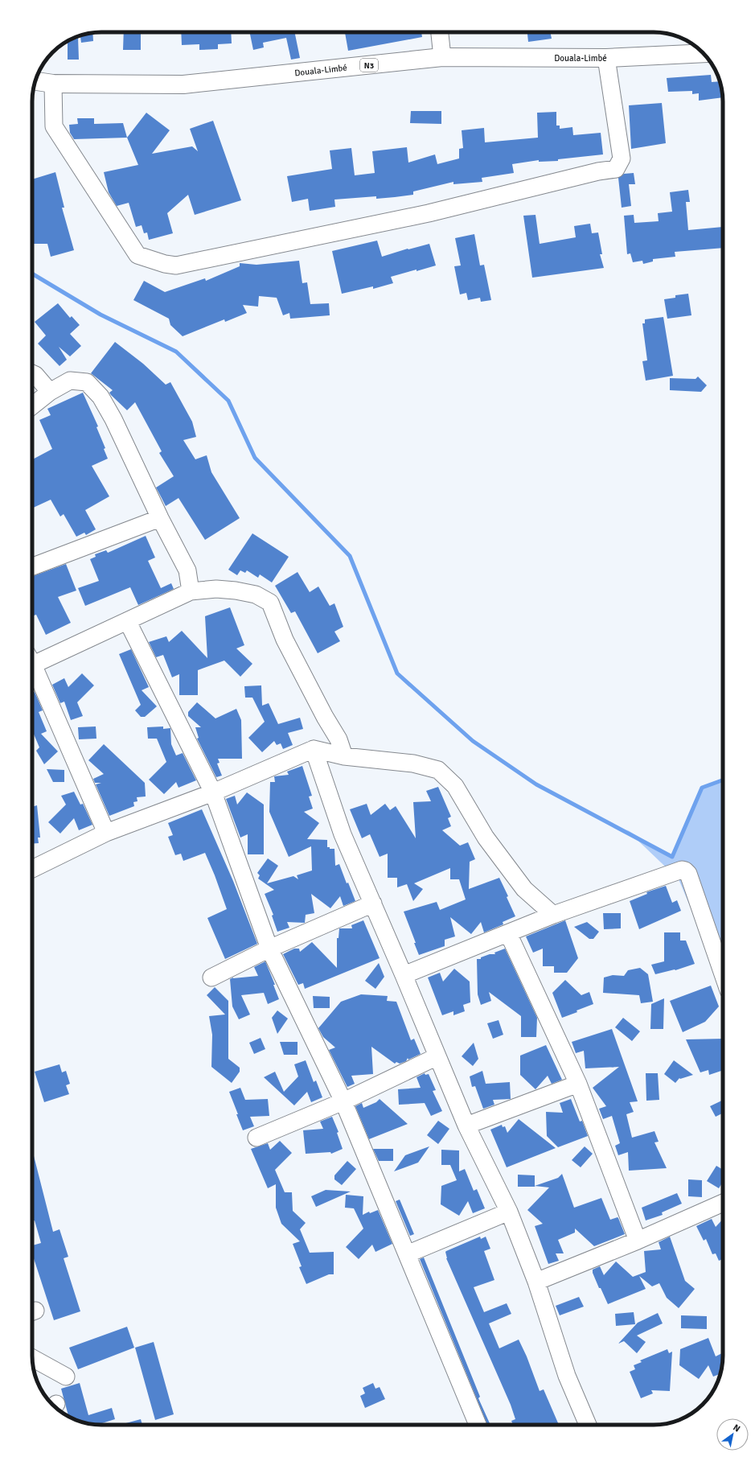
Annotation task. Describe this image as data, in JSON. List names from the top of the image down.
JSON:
{
  "streets": {
    "highway": ["Douala-Limbé", "N3"]
  },
  "north": "top right"
}
